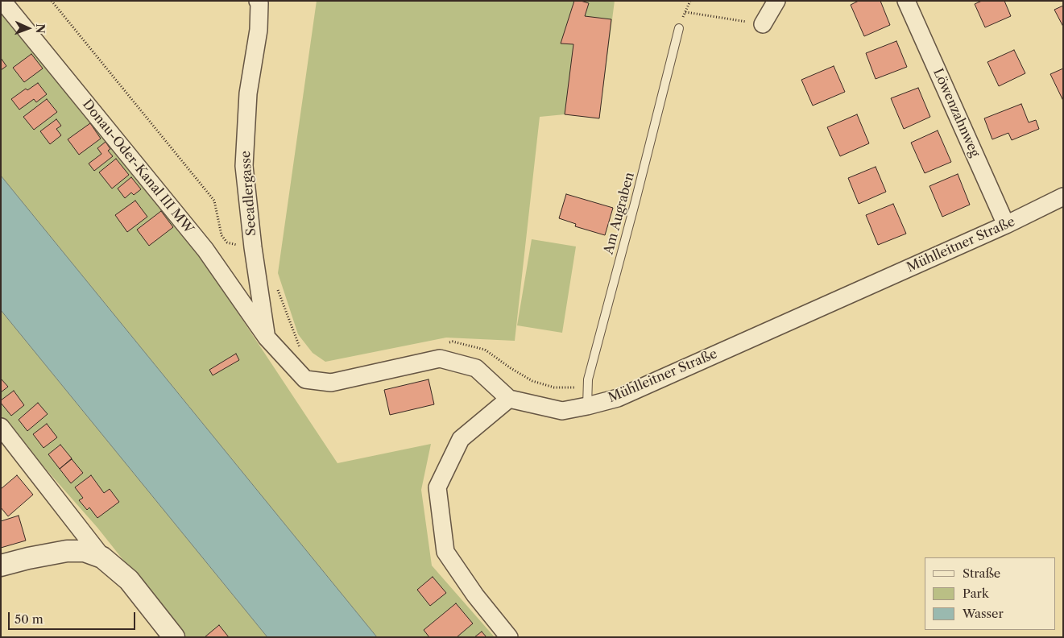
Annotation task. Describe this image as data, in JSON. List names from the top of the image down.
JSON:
{
  "streets": {
    "street": [
      "Löwenzahnweg",
      "Donau-Oder-Kanal III MW",
      "Seeadlergasse",
      "Mühlleitner Straße"
    ],
    "lane": ["Am Augraben"]
  },
  "crossings": [
    ["Löwenzahnweg", "Mühlleitner Straße"],
    ["Donau-Oder-Kanal III MW", "Seeadlergasse"],
    ["Am Augraben", "Mühlleitner Straße"]
  ],
  "legend": ["Straße", "Park", "Wasser"],
  "scale_bar": "50 m",
  "north": "right"
}
